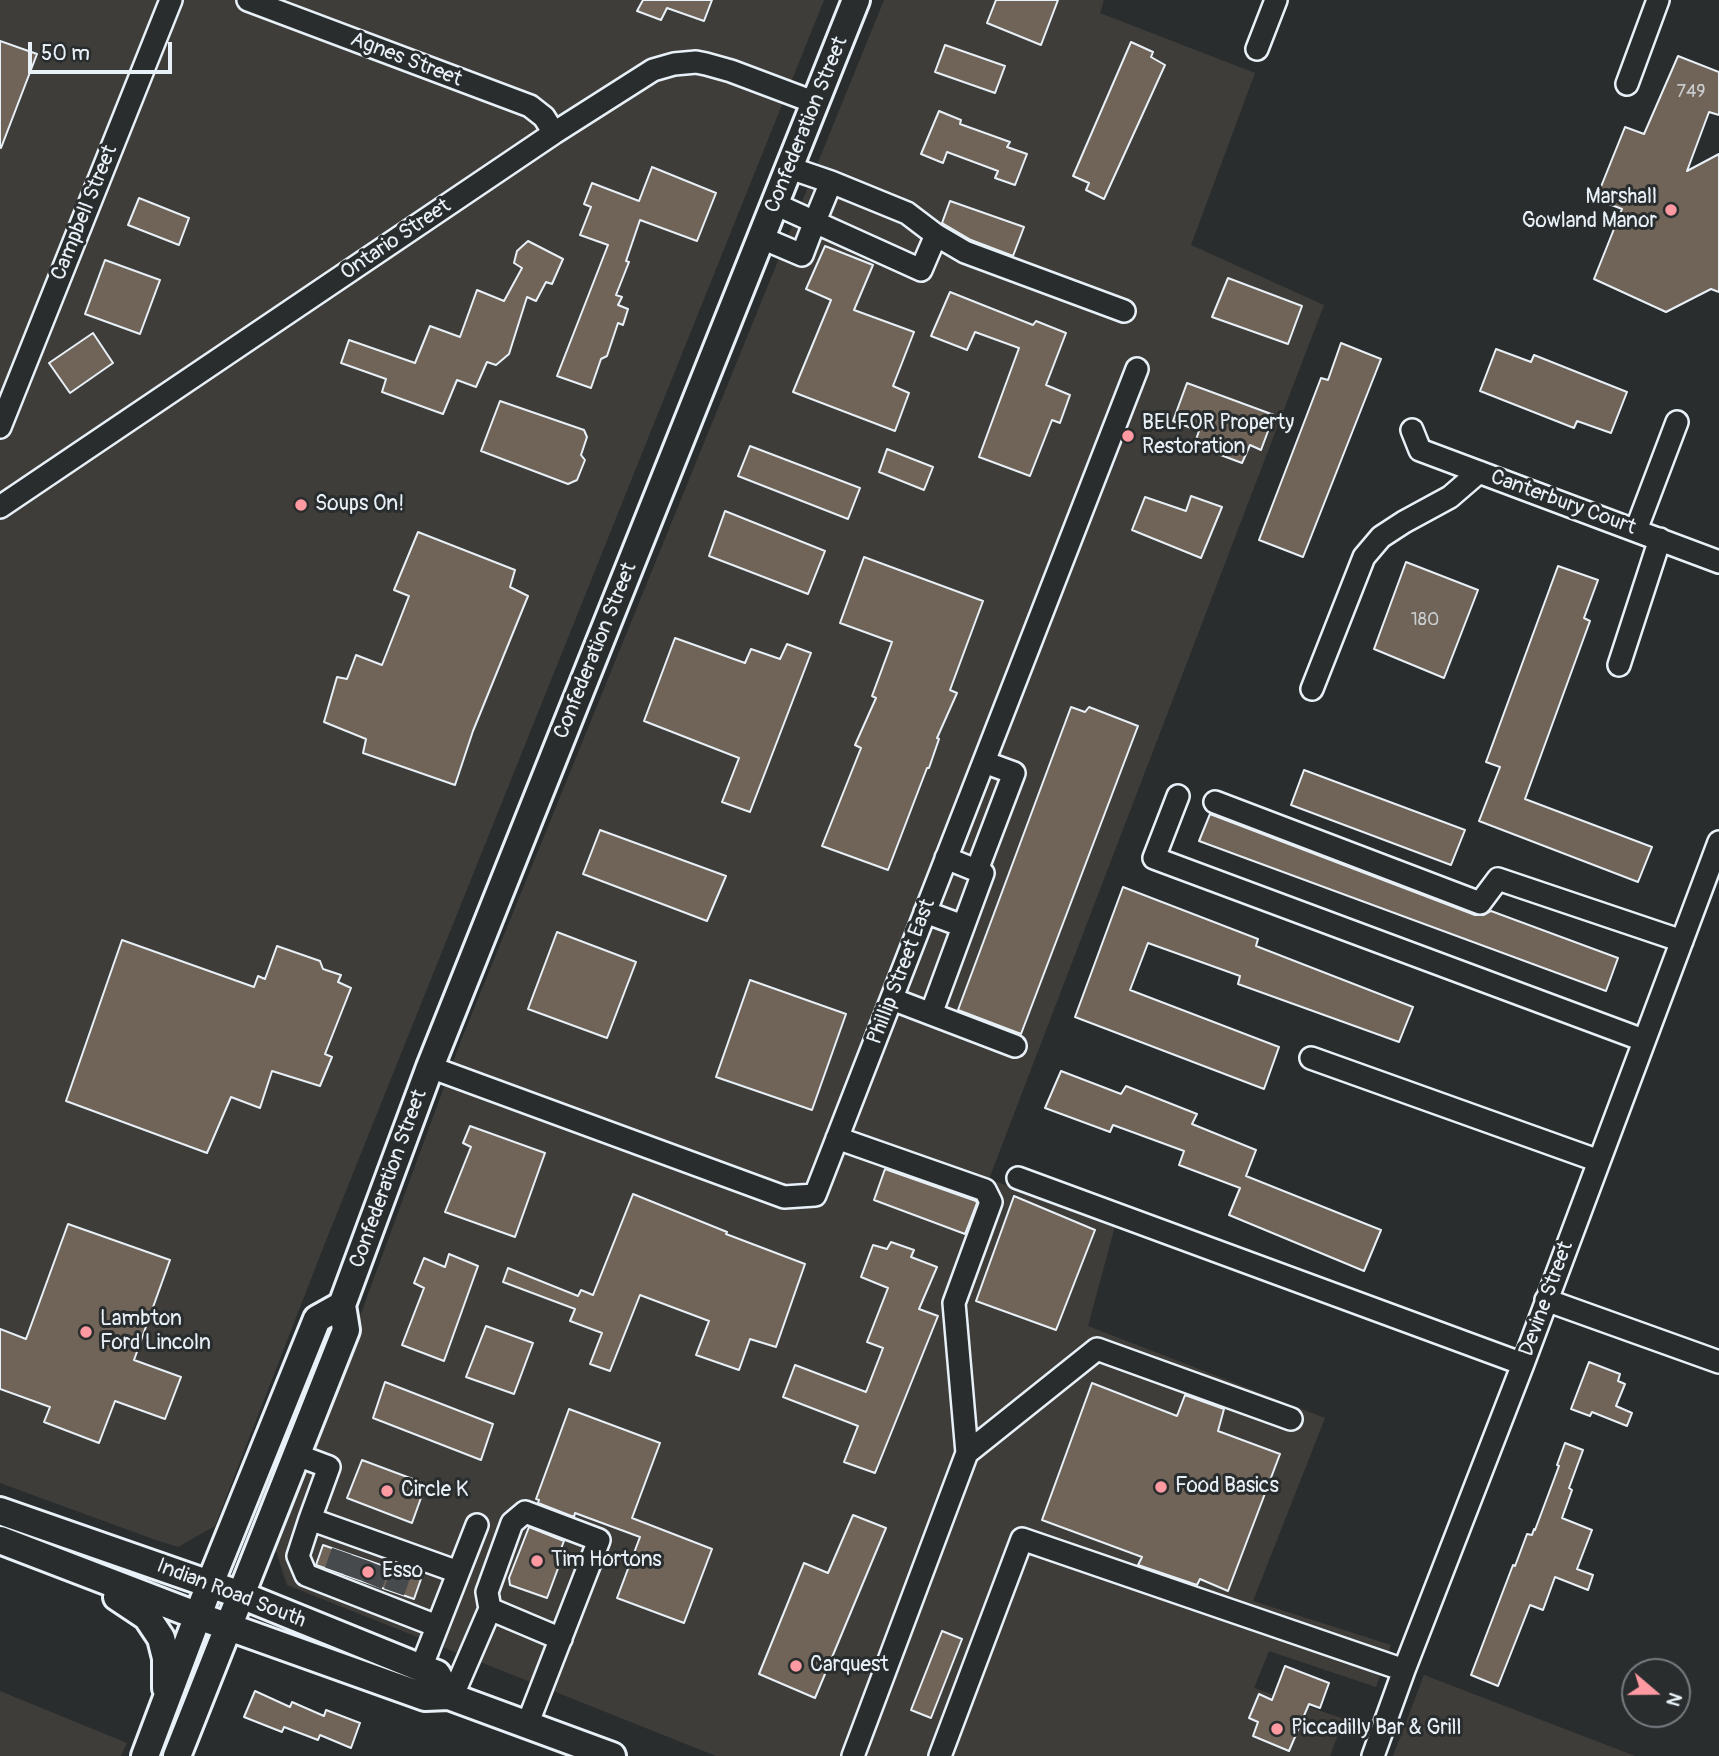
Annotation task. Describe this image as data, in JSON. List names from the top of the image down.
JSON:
{
  "streets": {
    "main road": ["Confederation Street", "Indian Road South"],
    "street": [
      "Agnes Street",
      "Campbell Street",
      "Ontario Street",
      "Canterbury Court",
      "Phillip Street East",
      "Devine Street"
    ]
  },
  "crossings": [
    ["Agnes Street", "Ontario Street"],
    ["Confederation Street", "Ontario Street"],
    ["Confederation Street", "Phillip Street East"],
    ["Confederation Street", "Indian Road South"]
  ],
  "places": [
    "Marshall Gowland Manor",
    "BELFOR Property Restoration",
    "Soups On!",
    "Lambton Ford Lincoln",
    "Food Basics",
    "Circle K",
    "Tim Hortons",
    "Esso",
    "Carquest",
    "Piccadilly Bar & Grill"
  ],
  "house_numbers": ["749", "180"],
  "scale_bar": "50 m",
  "north": "right"
}
